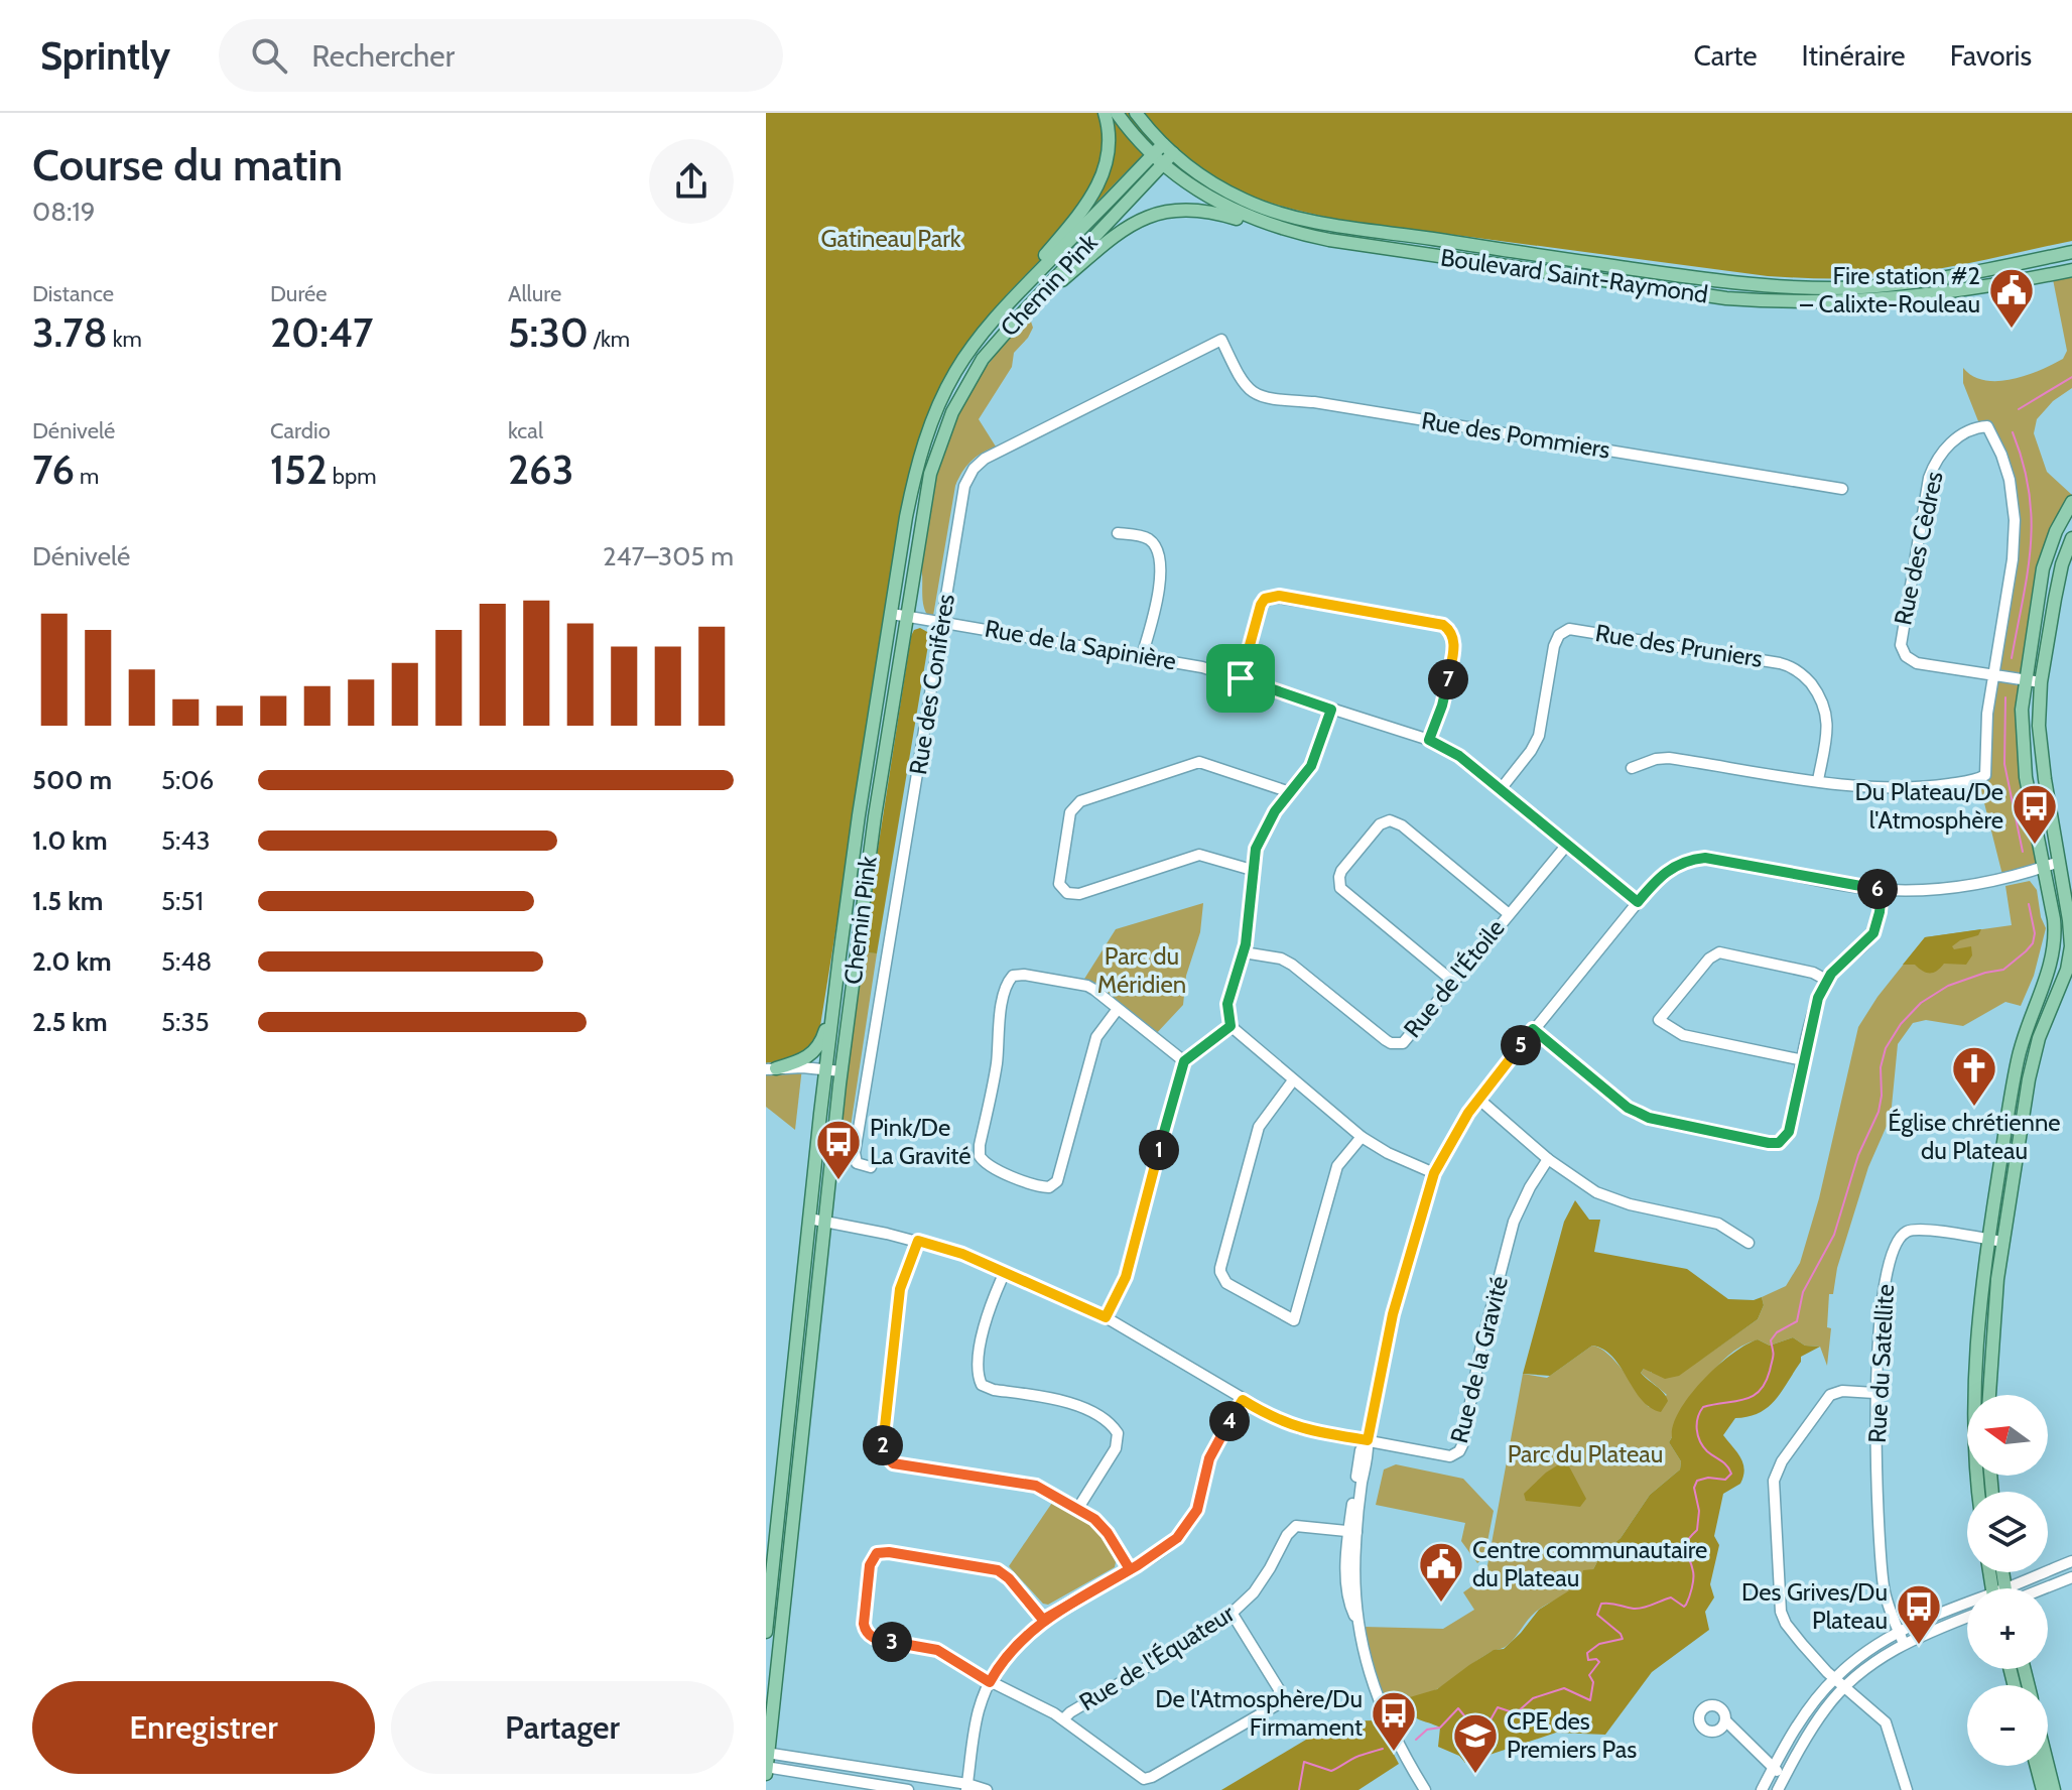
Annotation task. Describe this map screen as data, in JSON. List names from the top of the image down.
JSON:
{
  "streets": {
    "main road": ["Boulevard Saint-Raymond", "Chemin Pink"],
    "street": [
      "Rue des Pommiers",
      "Rue des Cèdres",
      "Rue de la Sapinière",
      "Rue des Pruniers",
      "Rue des Conifères",
      "Rue de l'Étoile",
      "Rue de la Gravité",
      "Rue du Satellite",
      "Rue de l'Équateur"
    ]
  },
  "crossings": [
    ["Boulevard Saint-Raymond", "Chemin Pink"],
    ["Chemin Pink", "Rue de la Sapinière"],
    ["Chemin Pink", "Rue de la Gravité"],
    ["Rue des Pommiers", "Rue des Conifères"],
    ["Rue de la Sapinière", "Rue des Pruniers"],
    ["Rue de la Sapinière", "Rue des Conifères"],
    ["Rue de la Sapinière", "Rue de l'Étoile"]
  ],
  "parks": ["Gatineau Park", "Parc du Méridien", "Parc du Plateau"],
  "places": {
    "public building": ["Fire station #2 – Calixte-Rouleau", "Centre communautaire du Plateau"],
    "bus stop": [
      "Du Plateau/De l'Atmosphère",
      "Pink/De La Gravité",
      "Des Grives/Du Plateau",
      "De l'Atmosphère/Du Firmament"
    ],
    "church": ["Église chrétienne du Plateau"],
    "school or university": ["CPE des Premiers Pas"]
  },
  "north": "left",
  "page": {
    "header": "Sprintly",
    "search": "Rechercher",
    "nav": ["Carte", "Itinéraire", "Favoris"],
    "heading": ["Course du matin", "08:19"],
    "stats": [
      ["Distance", "3.78 km"],
      ["Durée", "20:47"],
      ["Allure", "5:30 /km"],
      ["Dénivelé", "76 m"],
      ["Cardio", "152 bpm"],
      ["kcal", "263"]
    ],
    "chart": ["Dénivelé", "247–305 m"],
    "pins": [
      "7",
      "6",
      "5",
      "1",
      "4",
      "2",
      "3"
    ],
    "list": [
      {
        "name": "500 m",
        "note": "5:06"
      },
      {
        "name": "1.0 km",
        "note": "5:43"
      },
      {
        "name": "1.5 km",
        "note": "5:51"
      },
      {
        "name": "2.0 km",
        "note": "5:48"
      },
      {
        "name": "2.5 km",
        "note": "5:35"
      }
    ],
    "map_buttons": ["+", "−"],
    "buttons": ["Enregistrer", "Partager"]
  }
}
